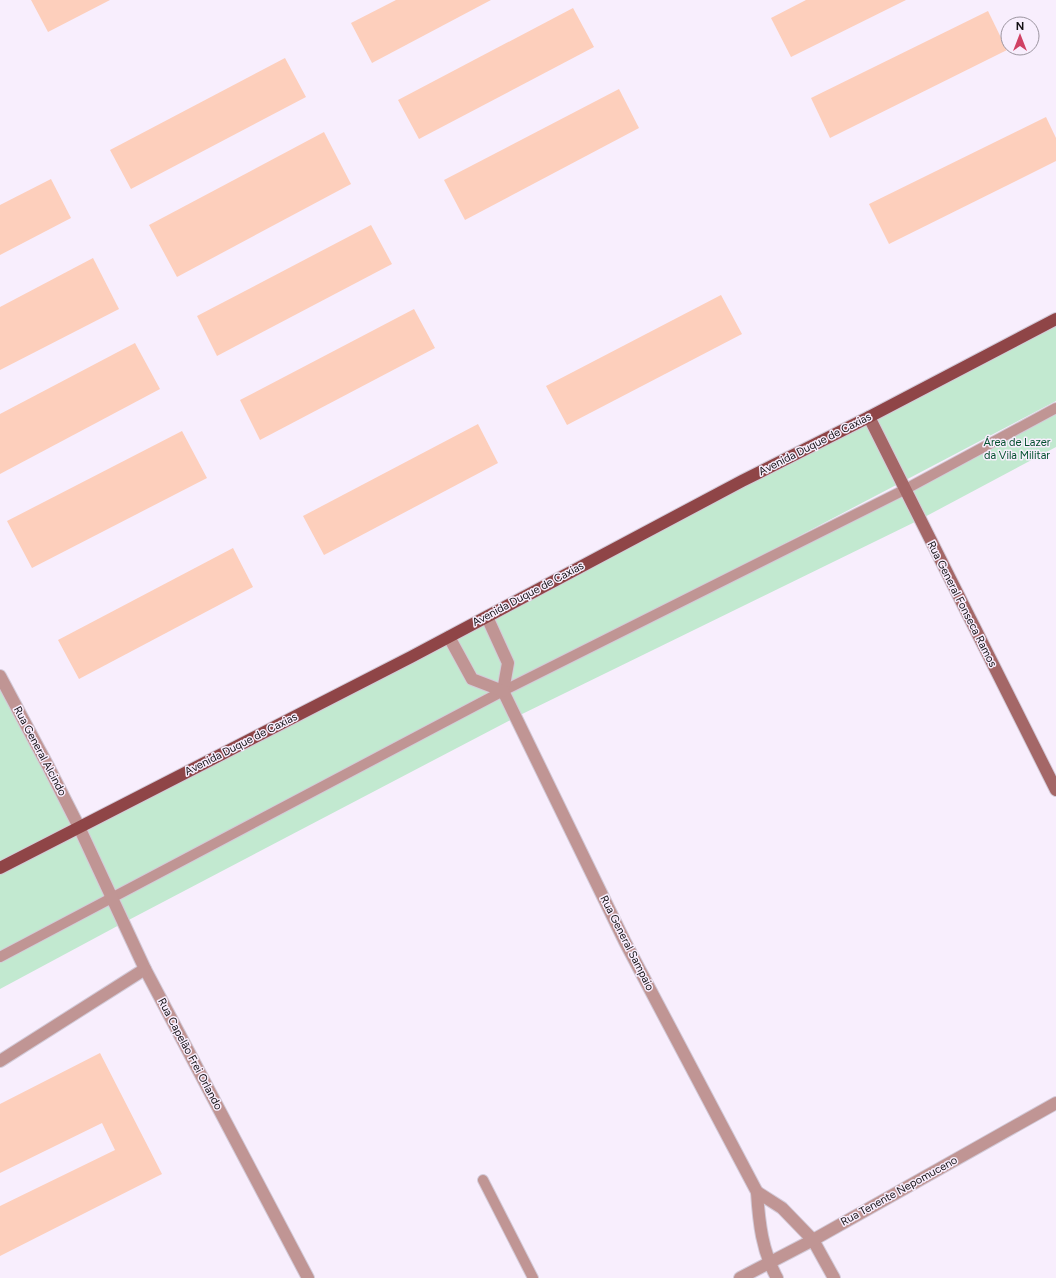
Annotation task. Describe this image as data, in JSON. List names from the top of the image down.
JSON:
{
  "streets": {
    "main road": ["Avenida Duque de Caxias"],
    "street": [
      "Rua General Fonseca Ramos",
      "Rua General Alcindo",
      "Rua General Sampaio",
      "Rua Capelão Frei Orlando",
      "Rua Tenente Nepomuceno"
    ]
  },
  "crossings": [
    ["Avenida Duque de Caxias", "Rua General Fonseca Ramos"],
    ["Avenida Duque de Caxias", "Rua General Alcindo"],
    ["Avenida Duque de Caxias", "Rua Capelão Frei Orlando"],
    ["Rua General Alcindo", "Rua Capelão Frei Orlando"],
    ["Rua General Sampaio", "Rua Tenente Nepomuceno"]
  ],
  "parks": ["Área de Lazer da Vila Militar"],
  "north": "top"
}
